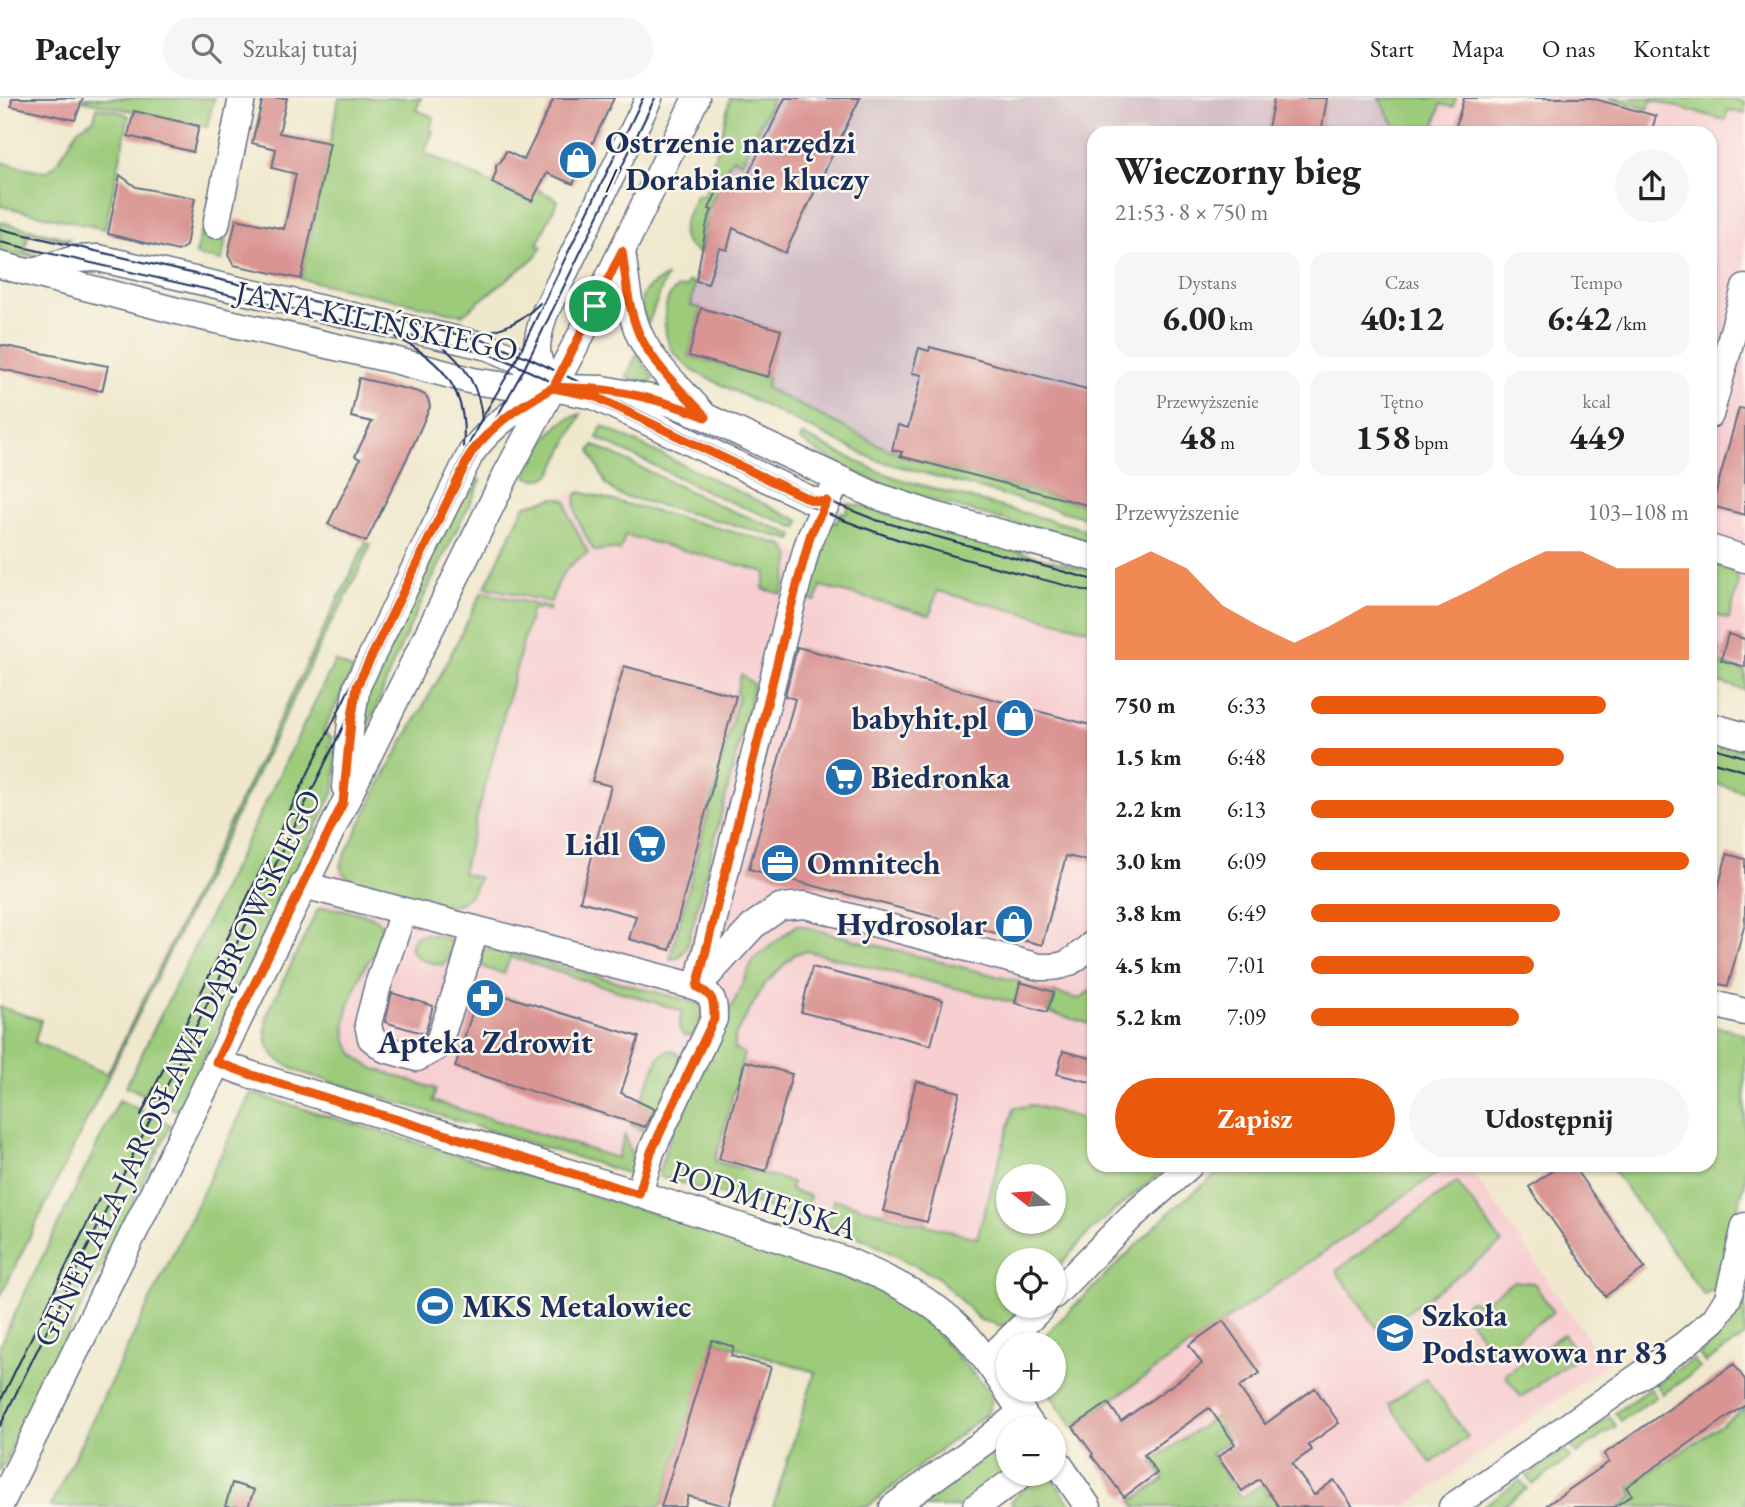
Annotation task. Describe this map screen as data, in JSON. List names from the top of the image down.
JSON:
{
  "streets": {
    "street": ["JANA KILIŃSKIEGO", "GENERAŁA JAROSŁAWA DĄBROWSKIEGO", "PODMIEJSKA"]
  },
  "crossings": [
    ["JANA KILIŃSKIEGO", "GENERAŁA JAROSŁAWA DĄBROWSKIEGO"],
    ["GENERAŁA JAROSŁAWA DĄBROWSKIEGO", "PODMIEJSKA"]
  ],
  "places": {
    "shop": ["Ostrzenie narzędzi / Dorabianie kluczy", "babyhit.pl", "Hydrosolar"],
    "supermarket": ["Biedronka", "Lidl"],
    "office": ["Omnitech"],
    "pharmacy": ["Apteka Zdrowit"],
    "sports": ["MKS Metalowiec"],
    "school or university": ["Szkoła Podstawowa nr 83"]
  },
  "north": "left",
  "page": {
    "header": "Pacely",
    "search": "Szukaj tutaj",
    "nav": [
      "Start",
      "Mapa",
      "O nas",
      "Kontakt"
    ],
    "heading": ["Wieczorny bieg", "21:53 · 8 × 750 m"],
    "stats": [
      ["Dystans", "6.00 km"],
      ["Czas", "40:12"],
      ["Tempo", "6:42 /km"],
      ["Przewyższenie", "48 m"],
      ["Tętno", "158 bpm"],
      ["kcal", "449"]
    ],
    "chart": ["Przewyższenie", "103–108 m"],
    "list": [
      {
        "name": "750 m",
        "note": "6:33"
      },
      {
        "name": "1.5 km",
        "note": "6:48"
      },
      {
        "name": "2.2 km",
        "note": "6:13"
      },
      {
        "name": "3.0 km",
        "note": "6:09"
      },
      {
        "name": "3.8 km",
        "note": "6:49"
      },
      {
        "name": "4.5 km",
        "note": "7:01"
      },
      {
        "name": "5.2 km",
        "note": "7:09"
      }
    ],
    "buttons": ["Zapisz", "Udostępnij"],
    "map_buttons": ["+", "−"]
  }
}
